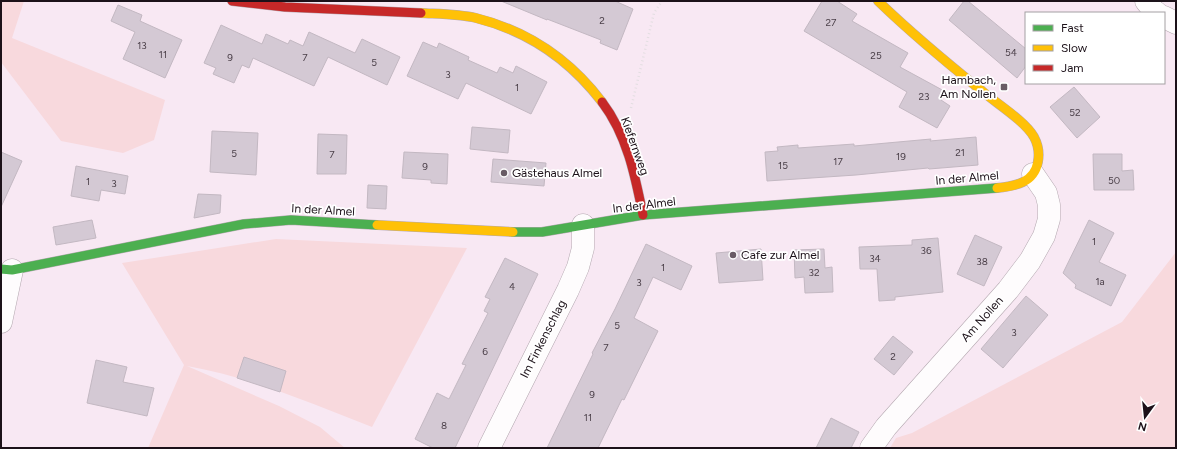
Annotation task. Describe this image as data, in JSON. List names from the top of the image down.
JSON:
{
  "streets": {
    "street": [
      "Kiefernweg",
      "In der Almel",
      "Am Nollen",
      "Im Finkenschlag"
    ]
  },
  "crossings": [
    ["Kiefernweg", "In der Almel"],
    ["In der Almel", "Am Nollen"],
    ["In der Almel", "Im Finkenschlag"]
  ],
  "places": {
    "transit": ["Hambach, Am Nollen"],
    "other": ["Gästehaus Almel", "Cafe zur Almel"]
  },
  "house_numbers": [
    "2",
    "27",
    "13",
    "54",
    "11",
    "25",
    "9",
    "7",
    "5",
    "3",
    "1",
    "23",
    "52",
    "21",
    "5",
    "7",
    "19",
    "17",
    "15",
    "9",
    "50",
    "1",
    "3",
    "1",
    "36",
    "34",
    "38",
    "1",
    "32",
    "1a",
    "3",
    "4",
    "5",
    "3",
    "7",
    "6",
    "2",
    "9",
    "11",
    "8"
  ],
  "legend": ["Fast", "Slow", "Jam"],
  "north": "bottom"
}
